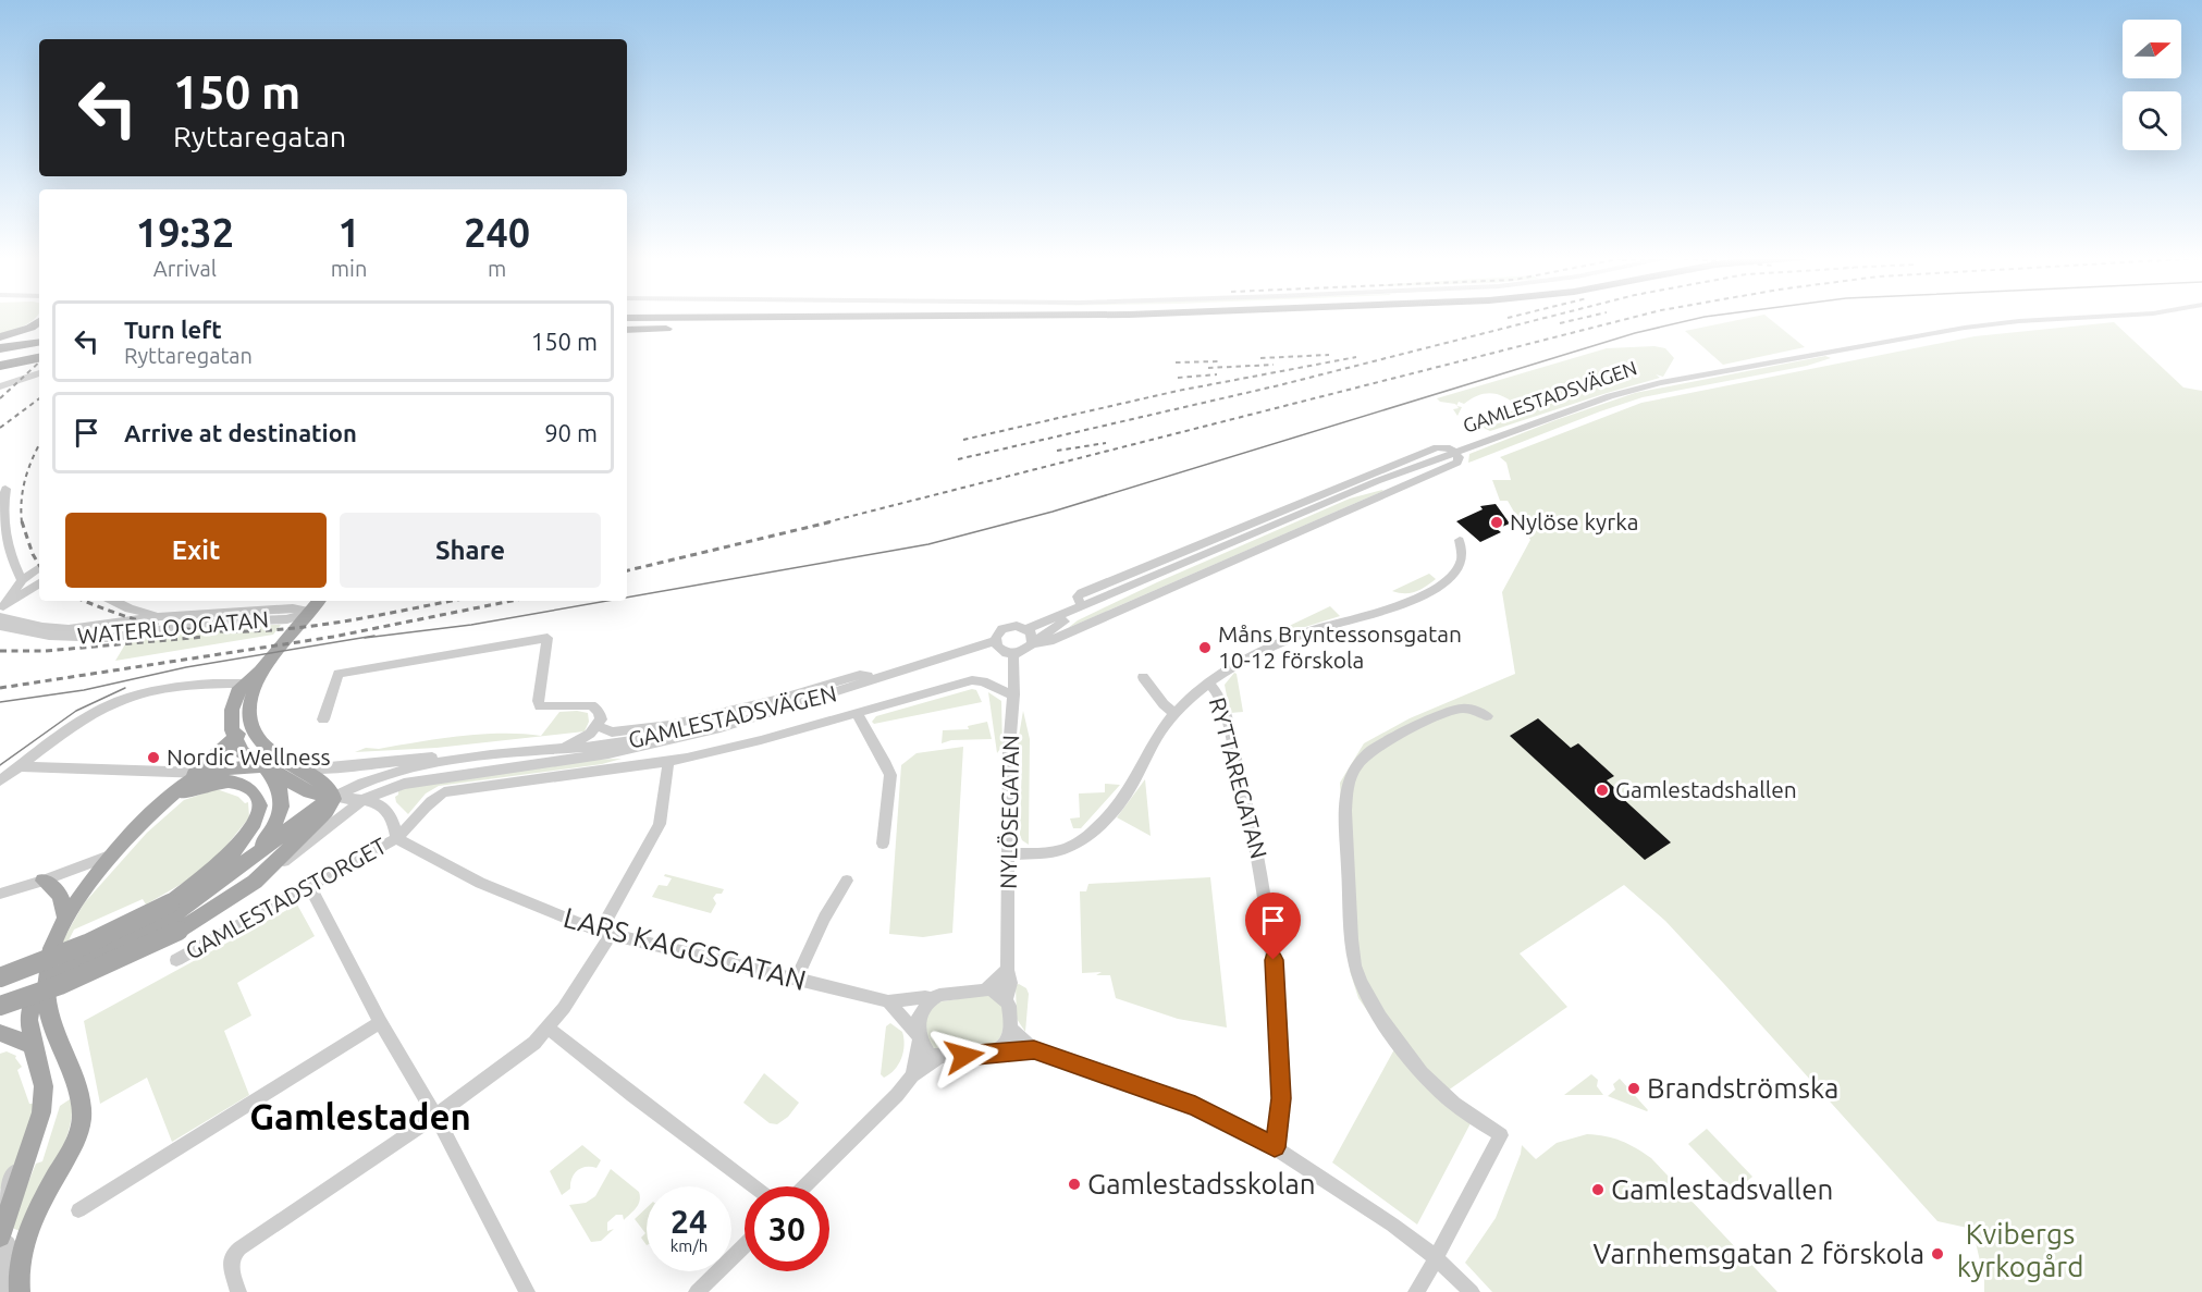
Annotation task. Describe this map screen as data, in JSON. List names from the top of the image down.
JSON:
{
  "streets": {
    "main road": ["GAMLESTADSVÄGEN"],
    "street": [
      "WATERLOOGATAN",
      "RYTTAREGATAN",
      "NYLÖSEGATAN",
      "GAMLESTADSTORGET",
      "LARS KAGGSGATAN"
    ]
  },
  "crossings": [
    ["GAMLESTADSVÄGEN", "NYLÖSEGATAN"],
    ["GAMLESTADSVÄGEN", "GAMLESTADSTORGET"],
    ["GAMLESTADSVÄGEN", "LARS KAGGSGATAN"],
    ["NYLÖSEGATAN", "LARS KAGGSGATAN"],
    ["GAMLESTADSTORGET", "LARS KAGGSGATAN"]
  ],
  "districts": ["Gamlestaden"],
  "parks": ["Kvibergs kyrkogård"],
  "places": [
    "Nylöse kyrka",
    "Måns Bryntessonsgatan 10-12 förskola",
    "Nordic Wellness",
    "Gamlestadshallen",
    "Brandströmska",
    "Gamlestadsskolan",
    "Gamlestadsvallen",
    "Varnhemsgatan 2 förskola"
  ],
  "north": "right",
  "page": {
    "turn": ["150 m", "Ryttaregatan"],
    "eta": [
      "19:32",
      "Arrival",
      "1",
      "min",
      "240",
      "m"
    ],
    "list": [
      {
        "name": "Turn left",
        "note": "Ryttaregatan",
        "value": "150 m"
      },
      {
        "name": "Arrive at destination",
        "value": "90 m"
      }
    ],
    "buttons": ["Exit", "Share"],
    "speed": "24 km/h",
    "limit": "30"
  }
}
